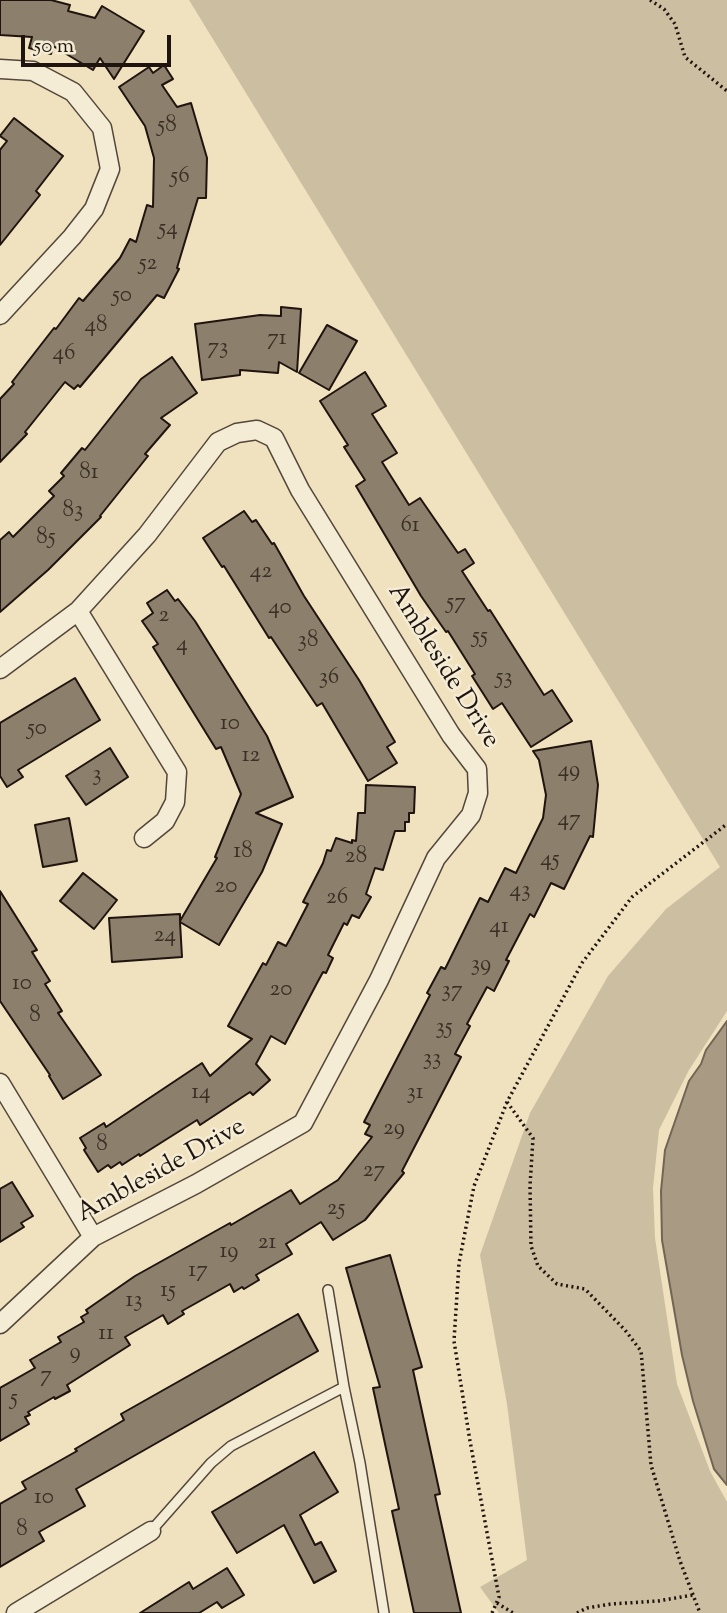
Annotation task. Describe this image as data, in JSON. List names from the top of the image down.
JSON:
{
  "streets": {
    "street": ["Ambleside Drive"]
  },
  "house_numbers": [
    "58",
    "56",
    "54",
    "52",
    "50",
    "48",
    "71",
    "73",
    "46",
    "81",
    "83",
    "61",
    "85",
    "42",
    "57",
    "40",
    "2",
    "55",
    "38",
    "4",
    "36",
    "53",
    "10",
    "50",
    "12",
    "49",
    "3",
    "47",
    "18",
    "28",
    "45",
    "20",
    "43",
    "26",
    "41",
    "24",
    "39",
    "10",
    "20",
    "37",
    "8",
    "35",
    "33",
    "14",
    "31",
    "29",
    "8",
    "27",
    "25",
    "21",
    "19",
    "17",
    "15",
    "13",
    "11",
    "9",
    "7",
    "5",
    "10",
    "8"
  ],
  "scale_bar": "50 m"
}
